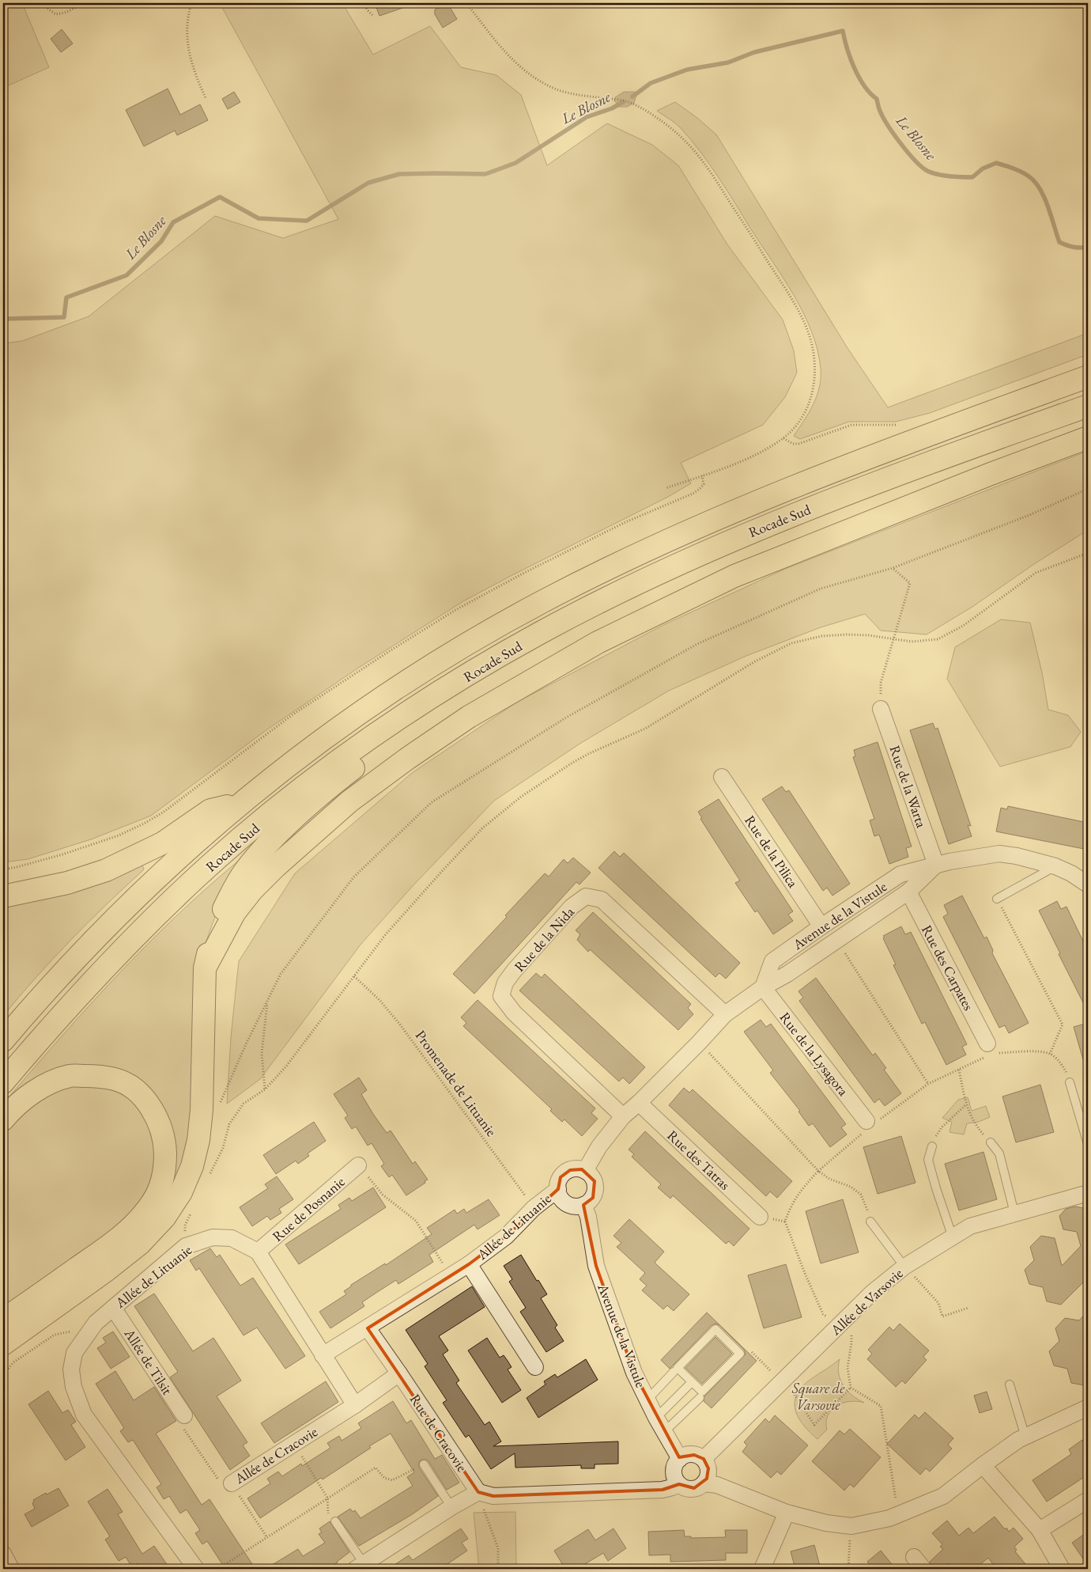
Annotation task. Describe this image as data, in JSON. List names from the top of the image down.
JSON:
{
  "streets": {
    "highway": ["Rocade Sud"],
    "street": [
      "Rue de la Warta",
      "Rue de la Pilica",
      "Avenue de la Vistule",
      "Rue de la Nida",
      "Rue des Carpates",
      "Rue de la Lysagora",
      "Rue des Tatras",
      "Rue de Posnanie",
      "Allée de Lituanie",
      "Allée de Varsovie",
      "Allée de Tilsit",
      "Rue de Cracovie",
      "Allée de Cracovie"
    ],
    "path": ["Promenade de Lituanie"]
  },
  "crossings": [
    ["Rue de la Warta", "Avenue de la Vistule"],
    ["Rue de la Pilica", "Avenue de la Vistule"],
    ["Avenue de la Vistule", "Rue de la Nida"],
    ["Avenue de la Vistule", "Rue des Carpates"],
    ["Avenue de la Vistule", "Rue de la Lysagora"],
    ["Avenue de la Vistule", "Rue des Tatras"],
    ["Avenue de la Vistule", "Allée de Lituanie"],
    ["Avenue de la Vistule", "Allée de Varsovie"],
    ["Promenade de Lituanie", "Allée de Lituanie"],
    ["Rue de Posnanie", "Allée de Lituanie"],
    ["Allée de Lituanie", "Allée de Tilsit"],
    ["Allée de Lituanie", "Rue de Cracovie"],
    ["Allée de Tilsit", "Allée de Cracovie"],
    ["Rue de Cracovie", "Allée de Cracovie"]
  ],
  "water": ["Le Blosne"],
  "parks": ["Square de Varsovie"]
}
